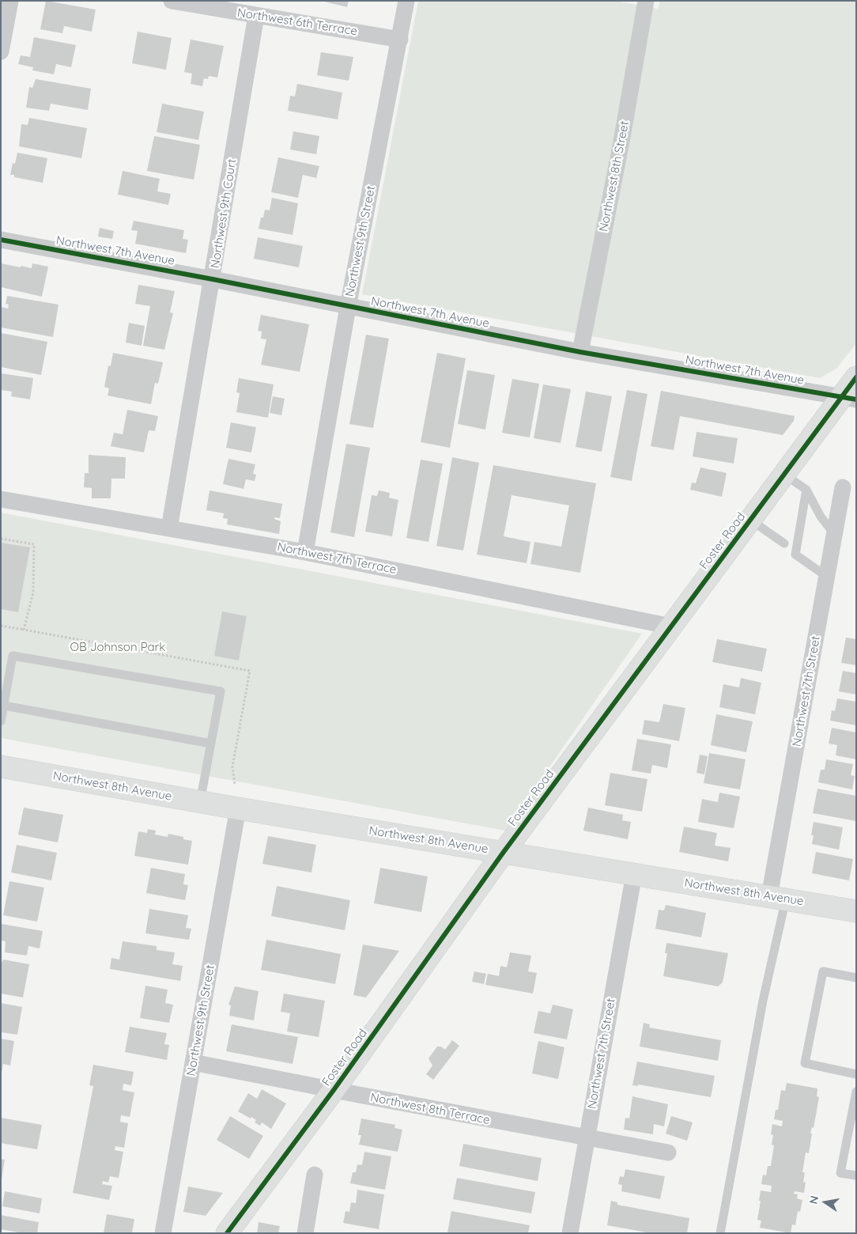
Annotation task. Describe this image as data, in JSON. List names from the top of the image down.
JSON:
{
  "streets": {
    "street": [
      "Northwest 6th Terrace",
      "Northwest 8th Street",
      "Northwest 9th Court",
      "Northwest 9th Street",
      "Northwest 7th Avenue",
      "Foster Road",
      "Northwest 7th Terrace",
      "Northwest 7th Street",
      "Northwest 8th Avenue",
      "Northwest 8th Terrace"
    ]
  },
  "crossings": [
    ["Northwest 6th Terrace", "Northwest 9th Court"],
    ["Northwest 6th Terrace", "Northwest 9th Street"],
    ["Northwest 8th Street", "Northwest 7th Avenue"],
    ["Northwest 9th Court", "Northwest 7th Avenue"],
    ["Northwest 9th Court", "Northwest 7th Terrace"],
    ["Northwest 9th Street", "Northwest 7th Avenue"],
    ["Northwest 9th Street", "Northwest 7th Terrace"],
    ["Northwest 9th Street", "Northwest 8th Avenue"],
    ["Northwest 9th Street", "Northwest 8th Terrace"],
    ["Northwest 7th Avenue", "Foster Road"],
    ["Foster Road", "Northwest 7th Terrace"],
    ["Foster Road", "Northwest 8th Avenue"],
    ["Foster Road", "Northwest 8th Terrace"],
    ["Northwest 7th Street", "Northwest 8th Avenue"],
    ["Northwest 7th Street", "Northwest 8th Terrace"]
  ],
  "parks": ["OB Johnson Park"],
  "north": "left"
}
